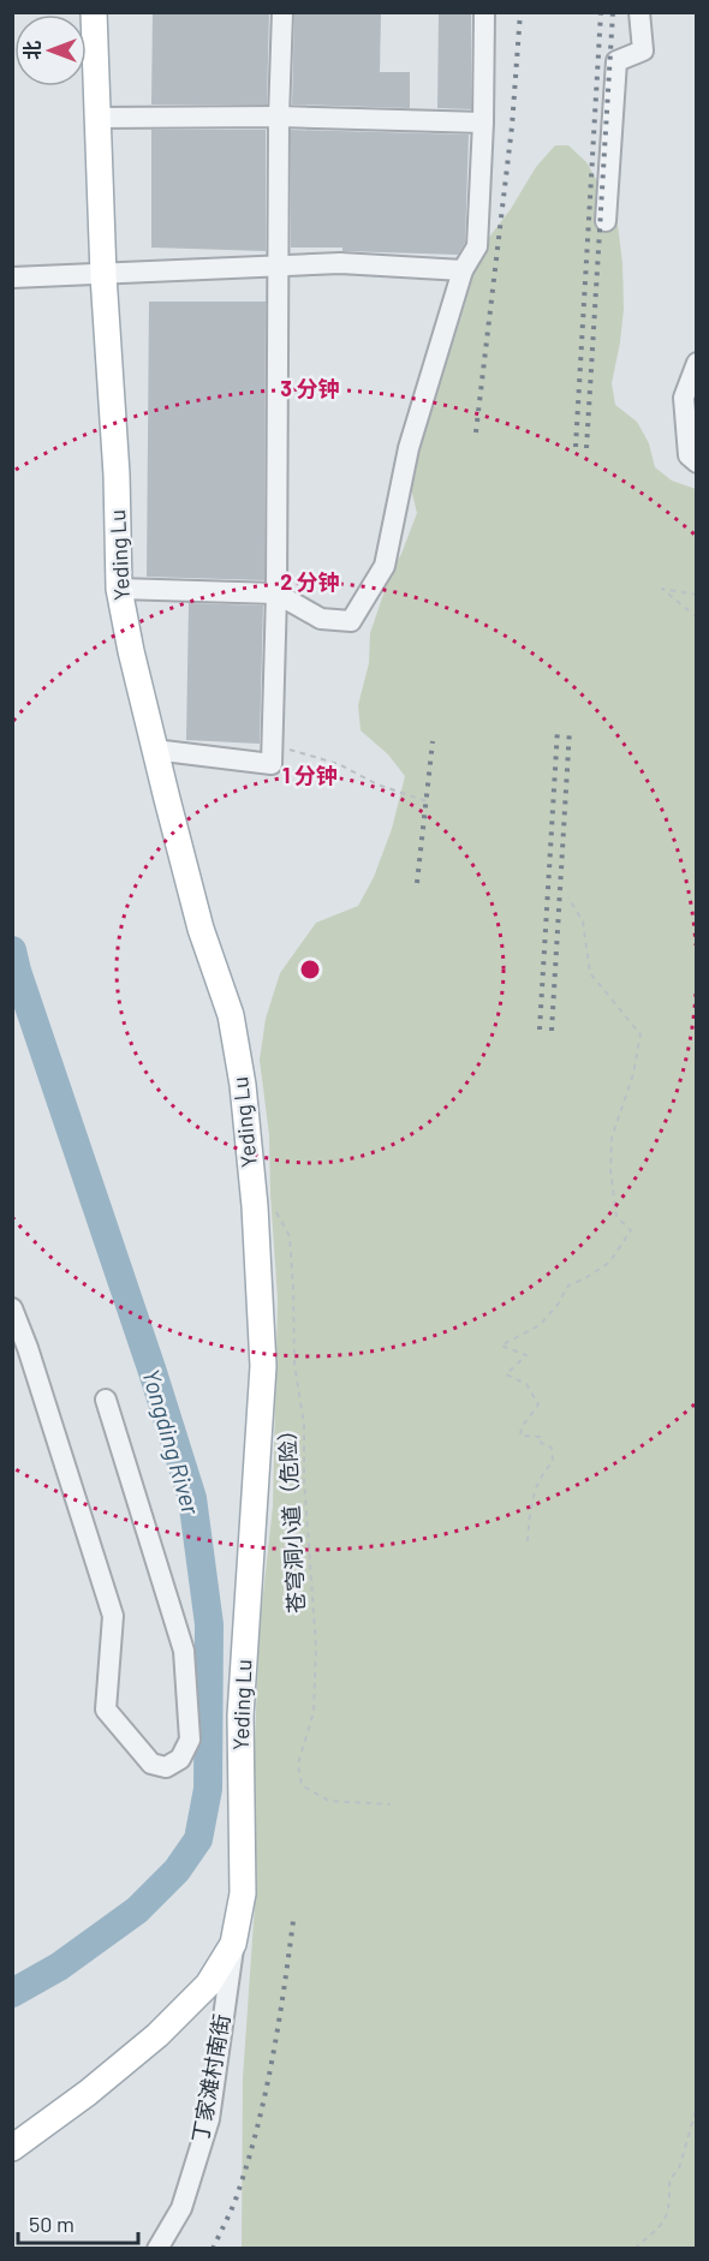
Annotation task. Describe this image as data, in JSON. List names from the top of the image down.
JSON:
{
  "streets": {
    "main road": ["Yeding Lu"],
    "street": ["丁家滩村南街"],
    "path": ["苍穹洞小道（危险）"]
  },
  "crossings": [
    ["Yeding Lu", "丁家滩村南街"]
  ],
  "water": ["Yongding River"],
  "scale_bar": "50 m",
  "north": "left",
  "rings": ["3 分钟", "2 分钟", "1 分钟"]
}
